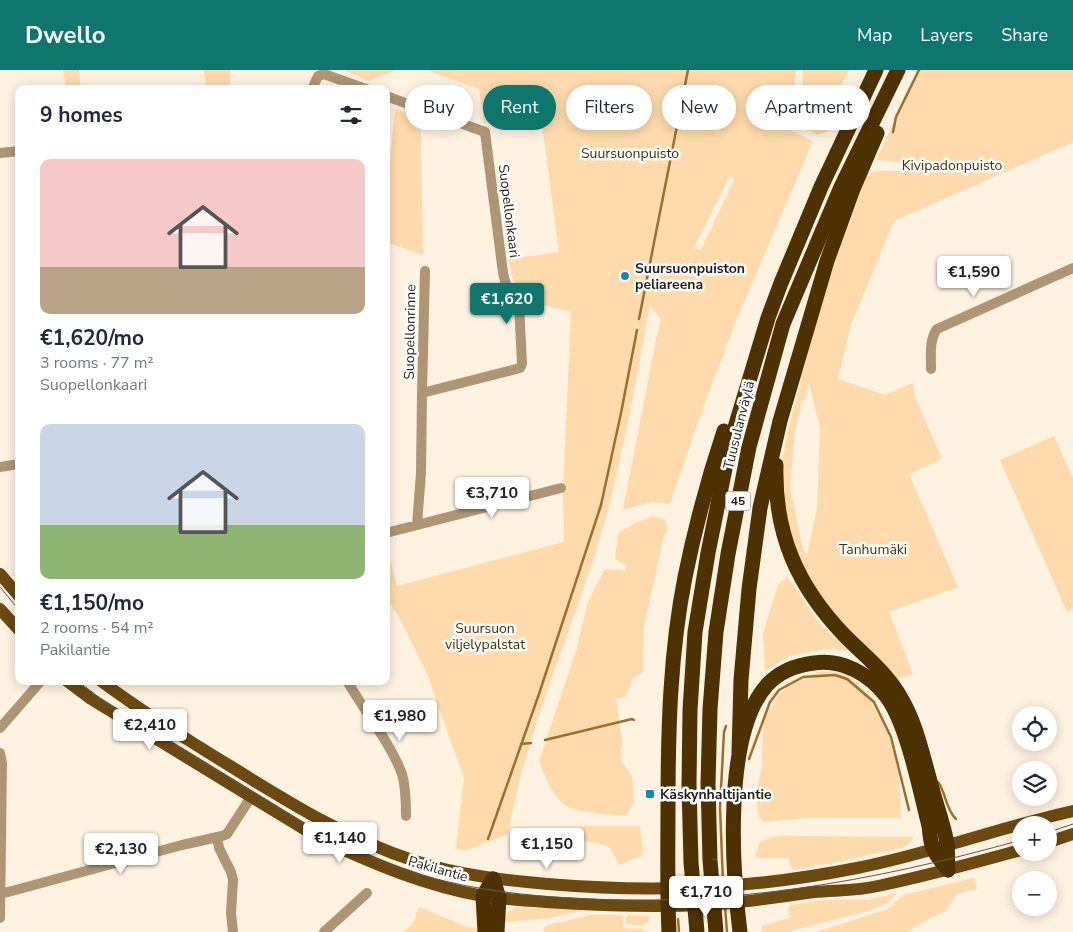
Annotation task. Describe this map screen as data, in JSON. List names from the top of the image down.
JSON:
{
  "streets": {
    "highway": ["Tuusulanväylä", "45"],
    "main road": ["Pakilantie"],
    "street": ["Suopellonkaari", "Suopellonrinne"]
  },
  "crossings": [
    ["Suopellonkaari", "Suopellonrinne"]
  ],
  "parks": [
    "Suursuonpuisto",
    "Kivipadonpuisto",
    "Tanhumäki",
    "Suursuon viljelypalstat"
  ],
  "places": {
    "other": ["Suursuonpuiston peliareena"],
    "transit": ["Käskynhaltijantie"]
  },
  "page": {
    "header": "Dwello",
    "nav": ["Map", "Layers", "Share"],
    "chip": [
      "Buy",
      "Rent",
      "Filters",
      "New",
      "Apartment"
    ],
    "heading": "9 homes",
    "list": [
      {
        "name": "€1,620/mo",
        "note": "3 rooms · 77 m² · Suopellonkaari"
      },
      {
        "name": "€1,150/mo",
        "note": "2 rooms · 54 m² · Pakilantie"
      }
    ],
    "price": [
      "€1,590",
      "€1,620",
      "€3,710",
      "€1,980",
      "€2,410",
      "€1,140",
      "€1,150",
      "€2,130",
      "€1,710"
    ],
    "map_buttons": ["+", "−"]
  }
}
